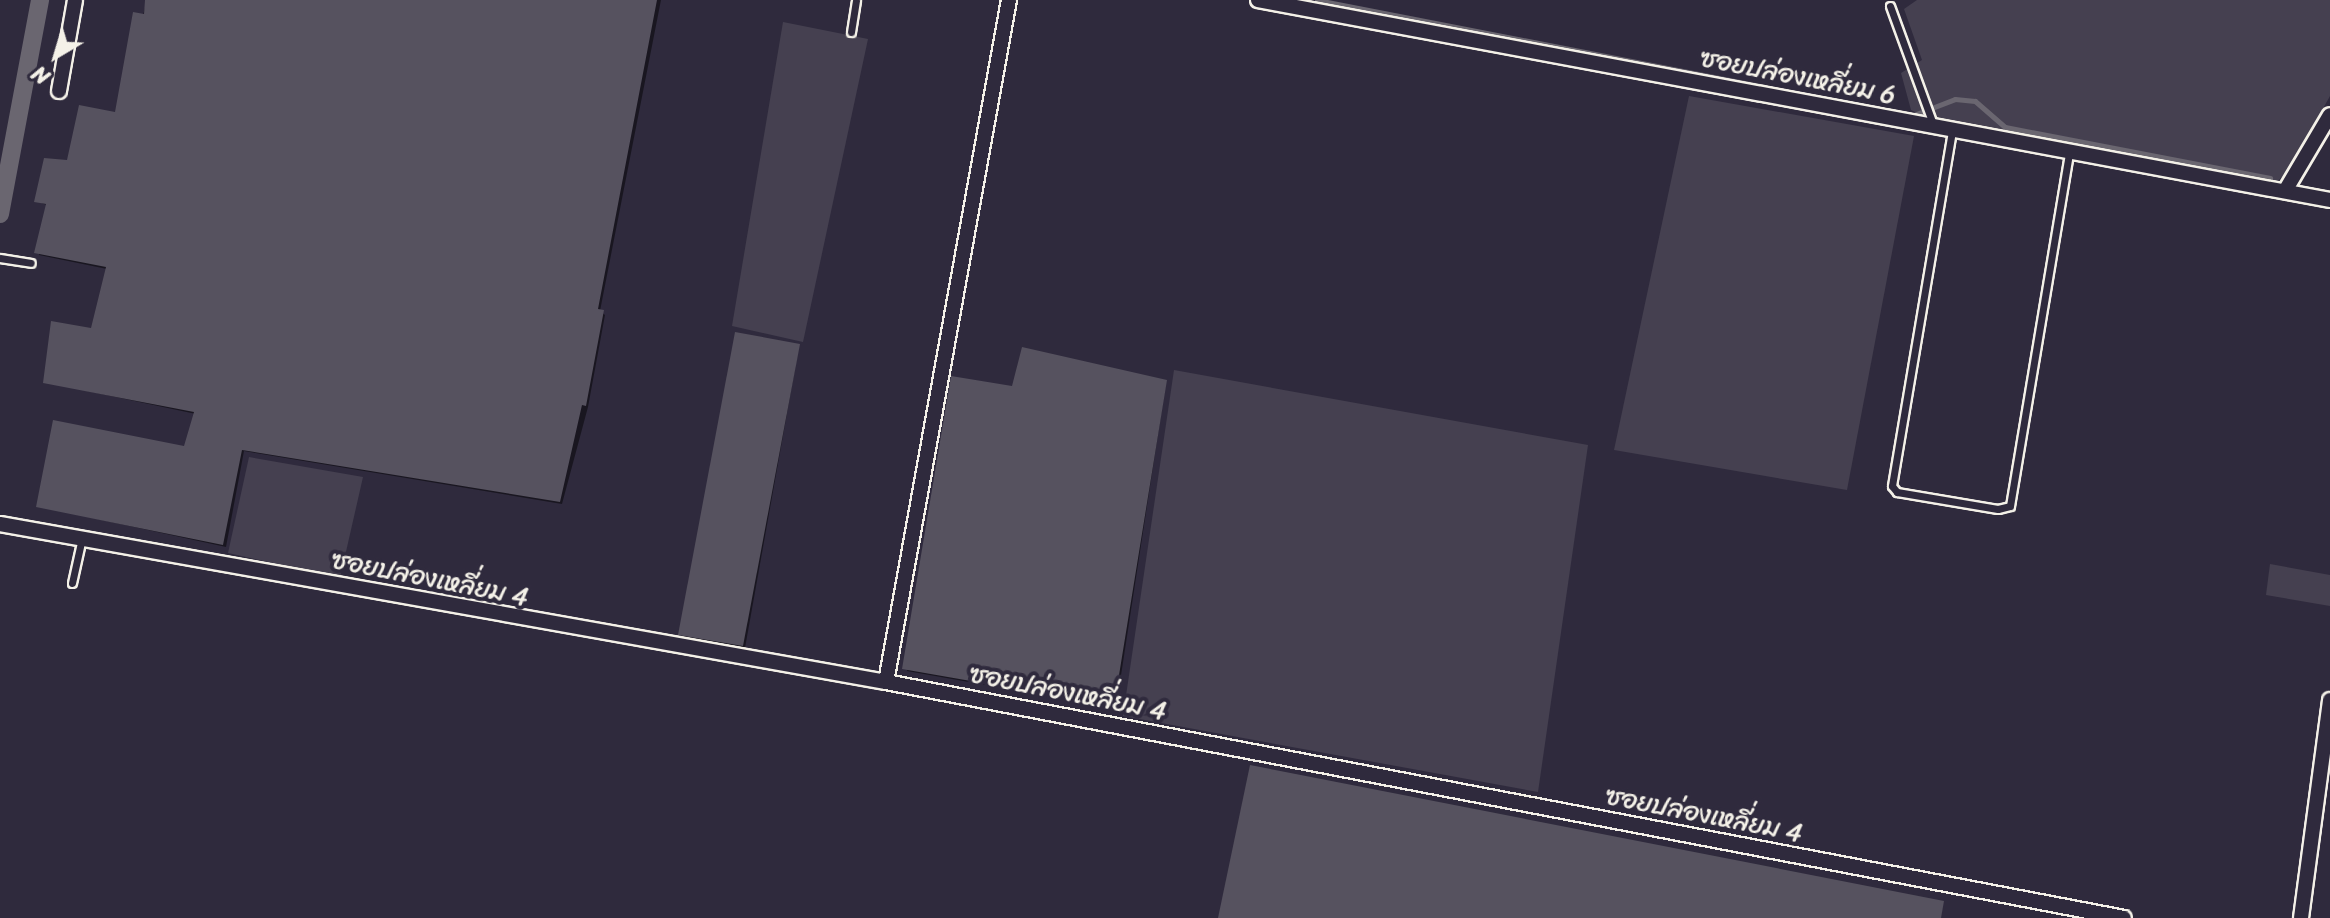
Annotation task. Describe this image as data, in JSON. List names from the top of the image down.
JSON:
{
  "streets": {
    "street": ["ซอยปล่องเหลี่ยม 6", "ซอยปล่องเหลี่ยม 4"]
  },
  "north": "bottom left"
}
